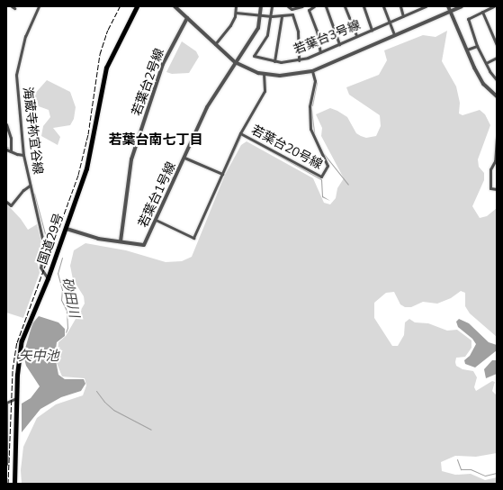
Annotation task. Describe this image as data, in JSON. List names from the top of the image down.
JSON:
{
  "streets": {
    "highway": ["国道29号"],
    "street": [
      "若葉台3号線",
      "若葉台2号線",
      "海蔵寺祢宜谷線",
      "若葉台20号線",
      "若葉台1号線"
    ]
  },
  "crossings": [
    ["若葉台2号線", "若葉台1号線"],
    ["海蔵寺祢宜谷線", "国道29号"],
    ["若葉台1号線", "国道29号"]
  ],
  "districts": ["若葉台南七丁目"],
  "water": ["砂田川", "矢中池"]
}
